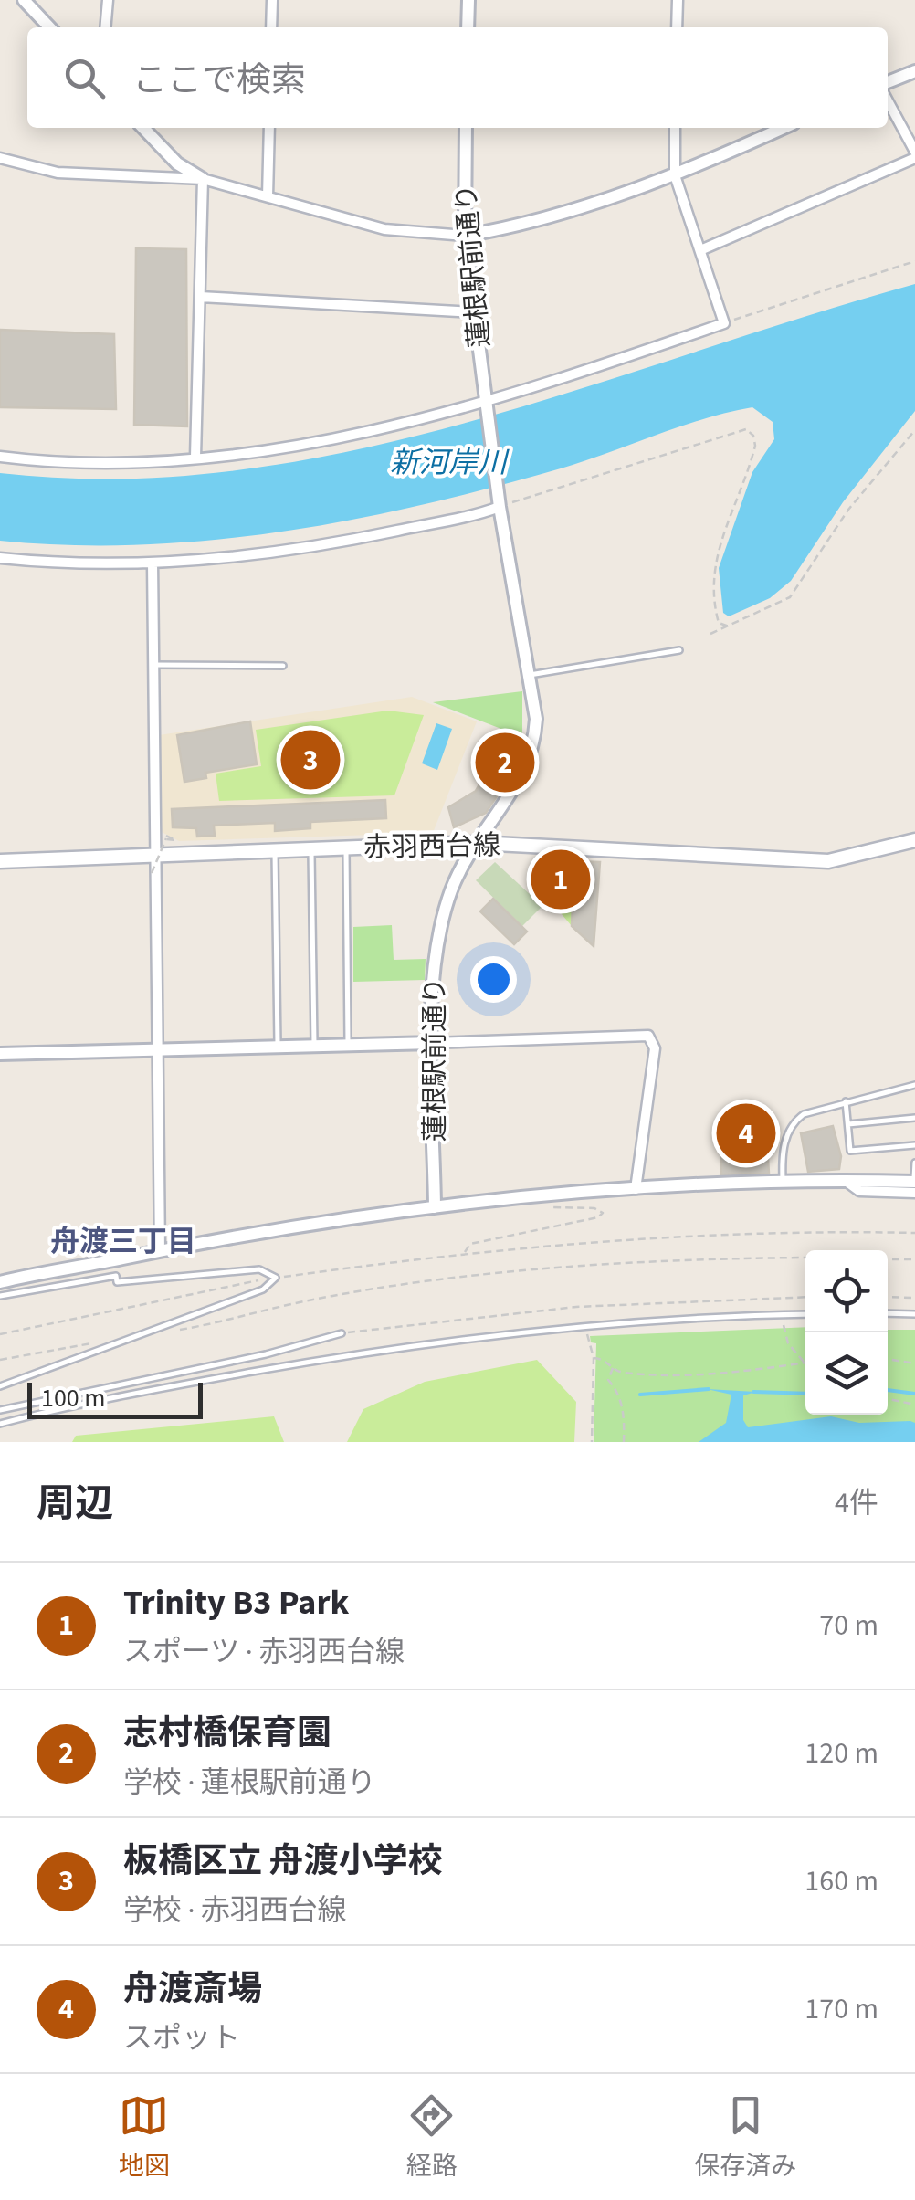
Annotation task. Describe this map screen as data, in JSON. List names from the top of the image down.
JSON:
{
  "streets": {
    "main road": ["赤羽西台線"],
    "street": ["蓮根駅前通り"]
  },
  "crossings": [
    ["蓮根駅前通り", "赤羽西台線"]
  ],
  "districts": ["舟渡三丁目"],
  "water": ["新河岸川"],
  "scale_bar": "100 m",
  "page": {
    "search": "ここで検索",
    "pins": [
      "3",
      "2",
      "1",
      "4"
    ],
    "scale": "100 m",
    "heading": ["周辺", "4件"],
    "list": [
      {
        "mark": "1",
        "name": "Trinity B3 Park",
        "note": "スポーツ · 赤羽西台線",
        "value": "70 m"
      },
      {
        "mark": "2",
        "name": "志村橋保育園",
        "note": "学校 · 蓮根駅前通り",
        "value": "120 m"
      },
      {
        "mark": "3",
        "name": "板橋区立 舟渡小学校",
        "note": "学校 · 赤羽西台線",
        "value": "160 m"
      },
      {
        "mark": "4",
        "name": "舟渡斎場",
        "note": "スポット",
        "value": "170 m"
      }
    ],
    "nav": ["地図", "経路", "保存済み"]
  }
}
